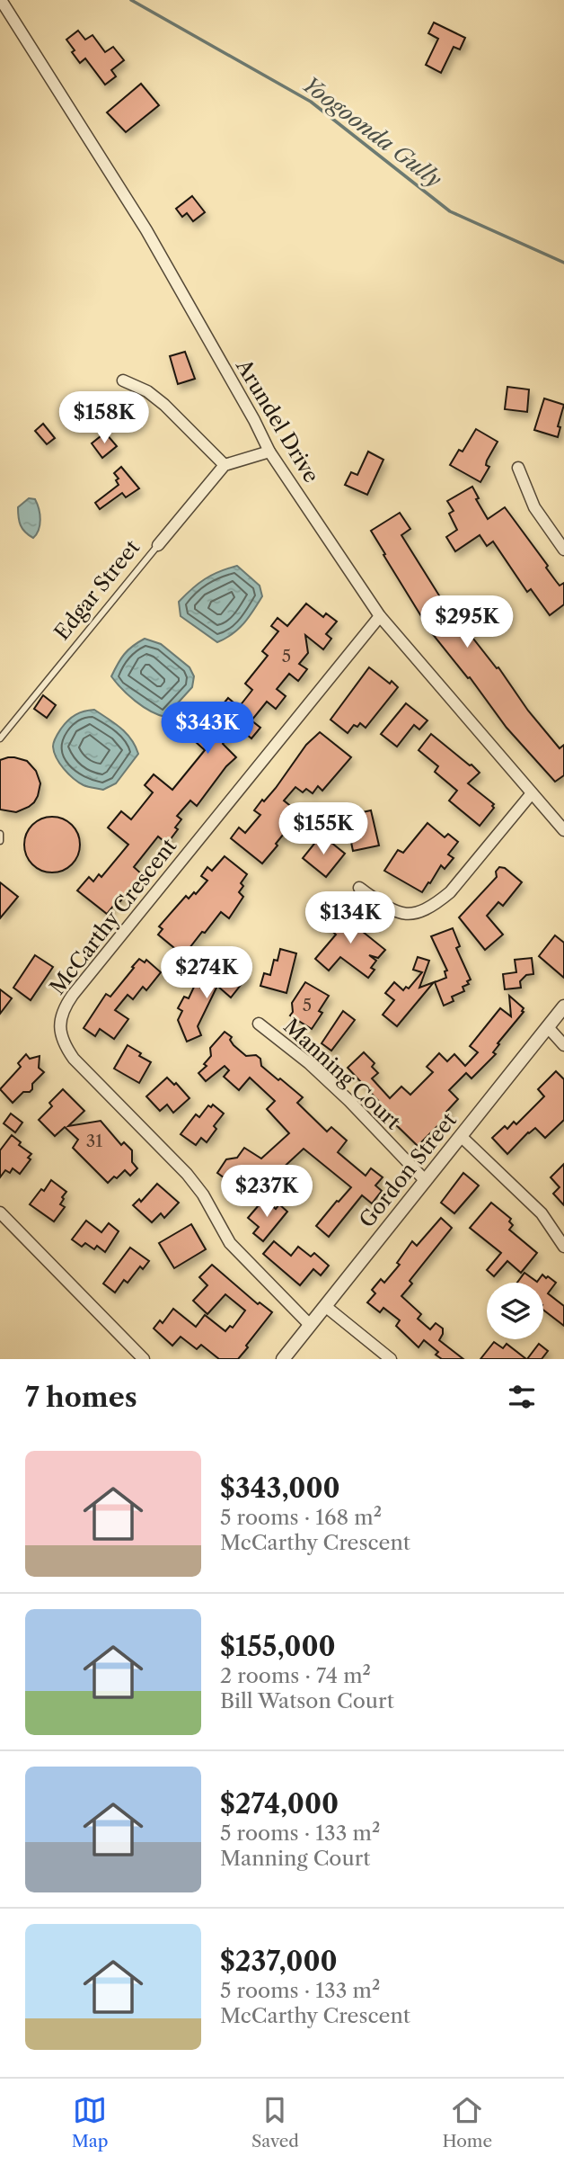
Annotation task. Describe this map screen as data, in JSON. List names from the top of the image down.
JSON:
{
  "streets": {
    "street": [
      "Arundel Drive",
      "Edgar Street",
      "McCarthy Crescent",
      "Manning Court",
      "Gordon Street"
    ]
  },
  "crossings": [
    ["Arundel Drive", "McCarthy Crescent"],
    ["McCarthy Crescent", "Gordon Street"],
    ["Manning Court", "Gordon Street"]
  ],
  "water": ["Yoogoonda Gully"],
  "house_numbers": ["5", "5", "31"],
  "page": {
    "price": [
      "$158K",
      "$295K",
      "$343K",
      "$155K",
      "$134K",
      "$274K",
      "$237K"
    ],
    "heading": "7 homes",
    "list": [
      {
        "name": "$343,000",
        "note": "5 rooms · 168 m² · McCarthy Crescent"
      },
      {
        "name": "$155,000",
        "note": "2 rooms · 74 m² · Bill Watson Court"
      },
      {
        "name": "$274,000",
        "note": "5 rooms · 133 m² · Manning Court"
      },
      {
        "name": "$237,000",
        "note": "5 rooms · 133 m² · McCarthy Crescent"
      }
    ],
    "tabs": ["Map", "Saved", "Home"]
  }
}
